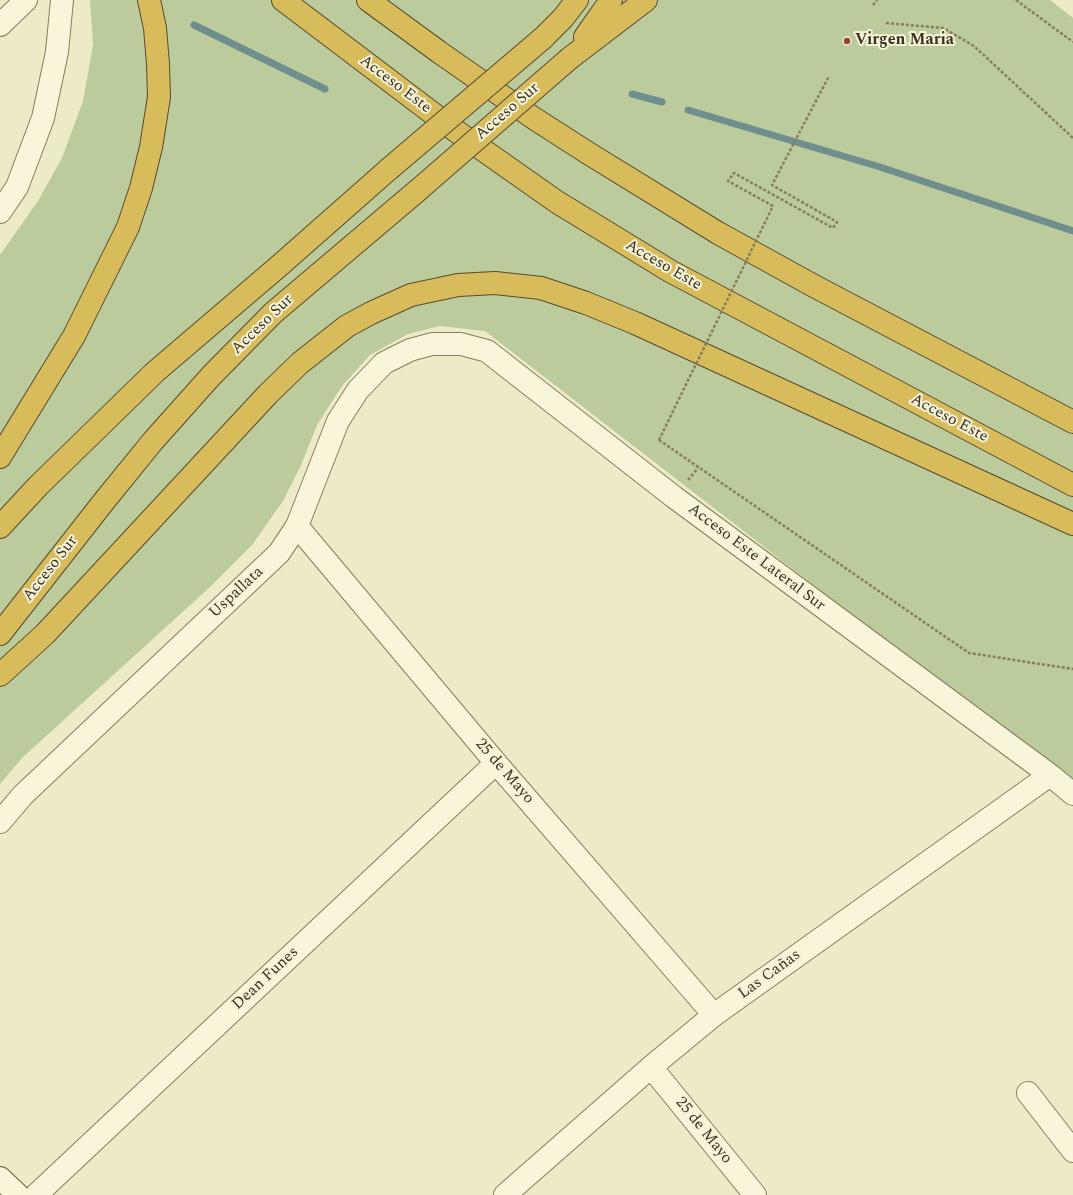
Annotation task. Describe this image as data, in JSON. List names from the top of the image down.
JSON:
{
  "streets": {
    "highway": ["Acceso Este", "Acceso Sur"],
    "street": [
      "Acceso Este Lateral Sur",
      "Uspallata",
      "25 de Mayo",
      "Las Cañas",
      "Dean Funes"
    ]
  },
  "crossings": [
    ["Acceso Este Lateral Sur", "Uspallata"],
    ["Acceso Este Lateral Sur", "Las Cañas"],
    ["Uspallata", "25 de Mayo"],
    ["25 de Mayo", "Las Cañas"],
    ["25 de Mayo", "Dean Funes"]
  ],
  "places": ["Virgen Maria"]
}
